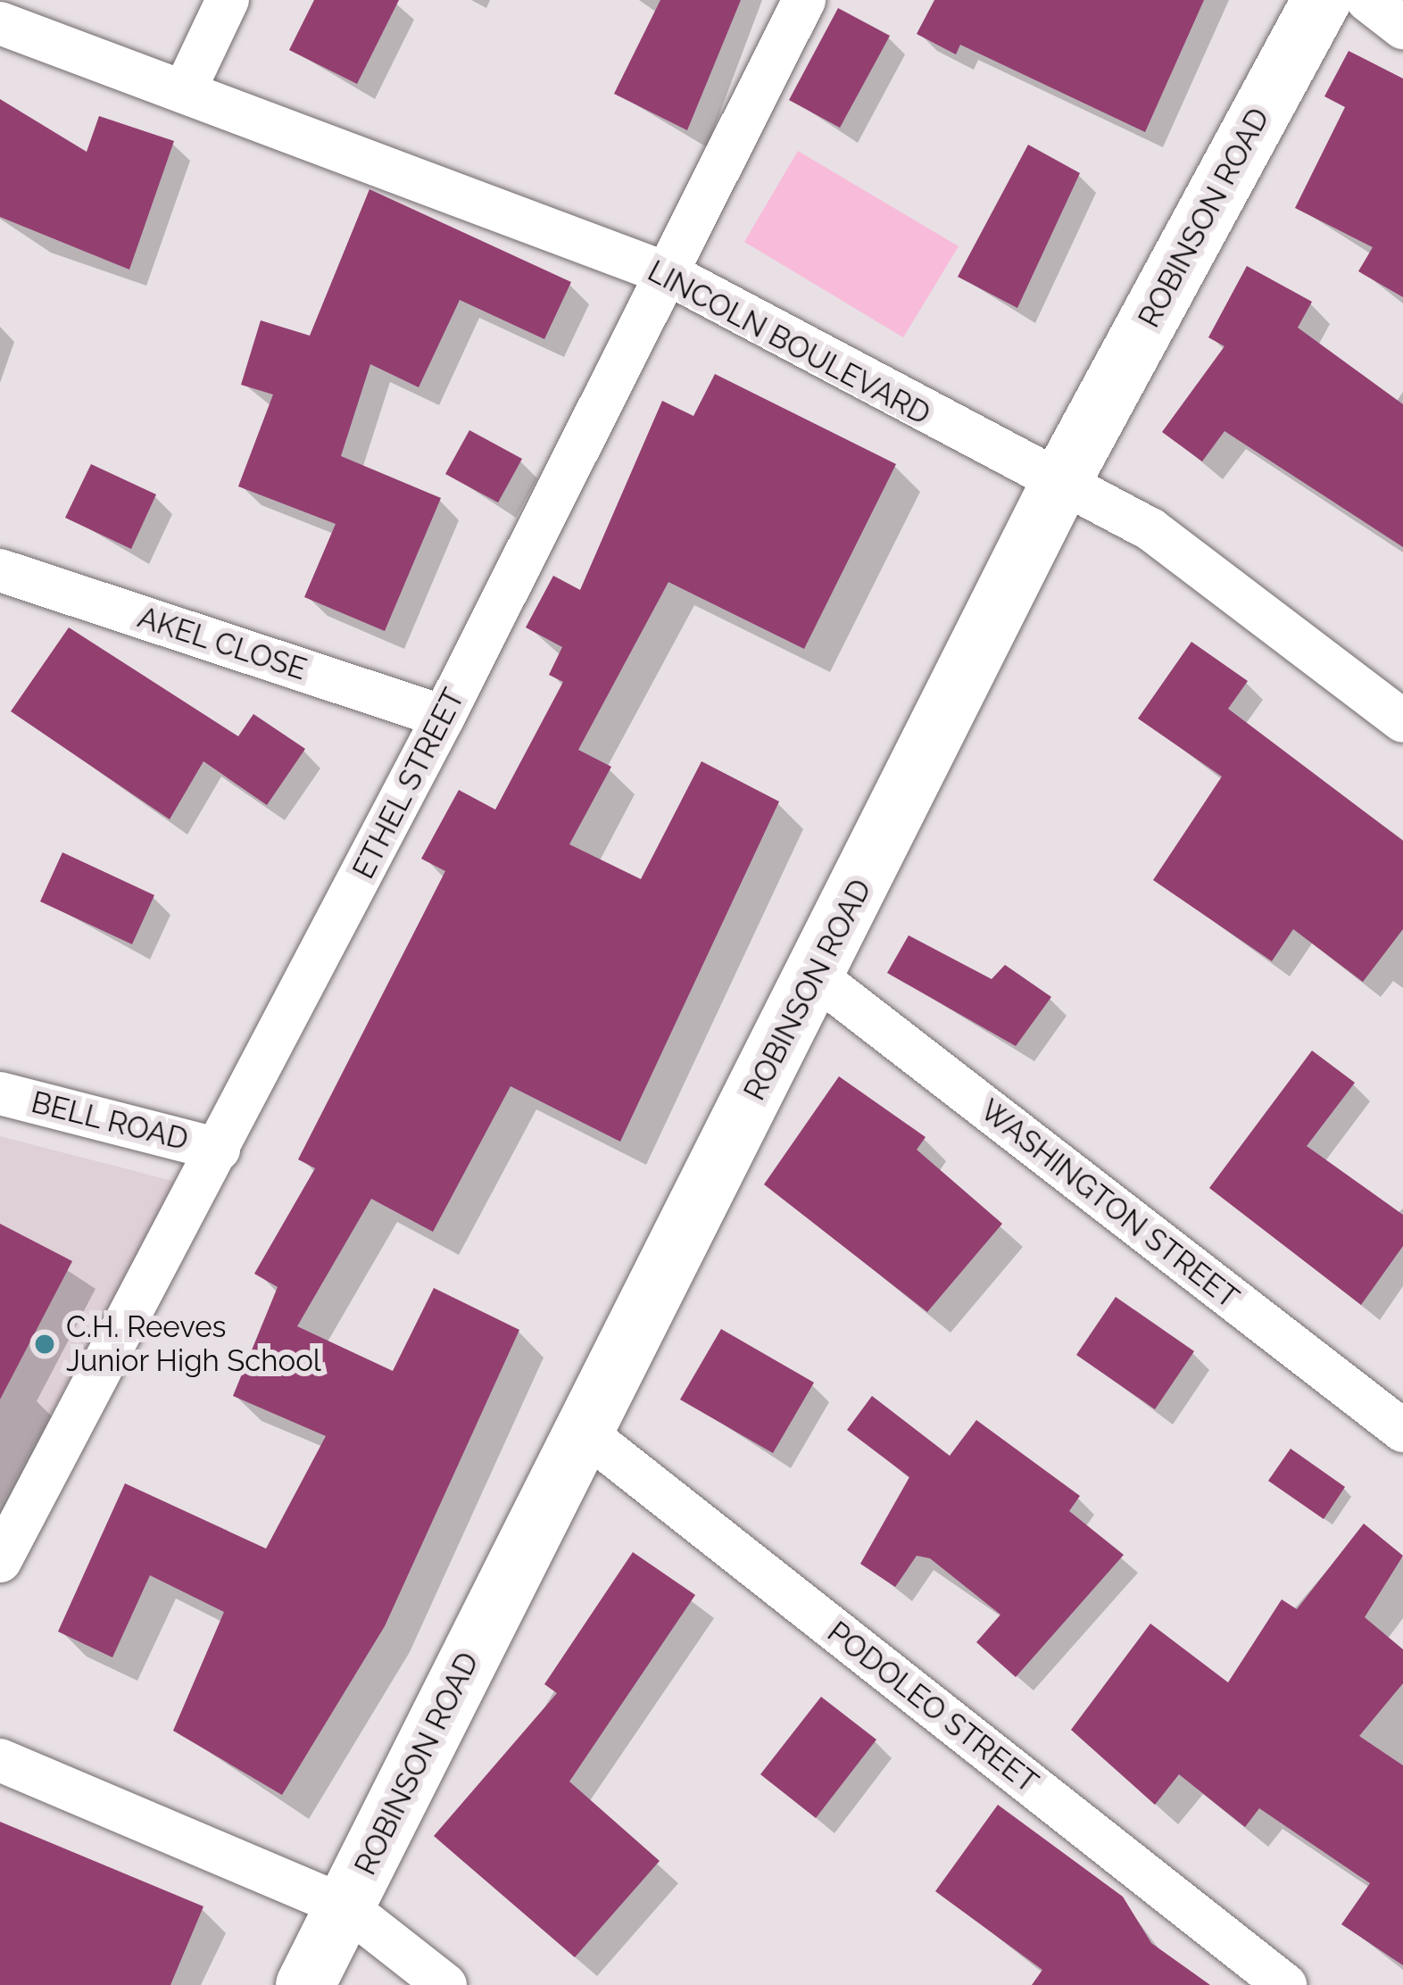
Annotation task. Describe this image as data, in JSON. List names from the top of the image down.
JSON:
{
  "streets": {
    "main road": ["ROBINSON ROAD"],
    "street": [
      "LINCOLN BOULEVARD",
      "AKEL CLOSE",
      "ETHEL STREET",
      "BELL ROAD",
      "WASHINGTON STREET",
      "PODOLEO STREET"
    ]
  },
  "crossings": [
    ["ROBINSON ROAD", "LINCOLN BOULEVARD"],
    ["ROBINSON ROAD", "WASHINGTON STREET"],
    ["ROBINSON ROAD", "PODOLEO STREET"],
    ["LINCOLN BOULEVARD", "ETHEL STREET"],
    ["AKEL CLOSE", "ETHEL STREET"],
    ["ETHEL STREET", "BELL ROAD"]
  ],
  "places": ["C.H. Reeves Junior High School"]
}
